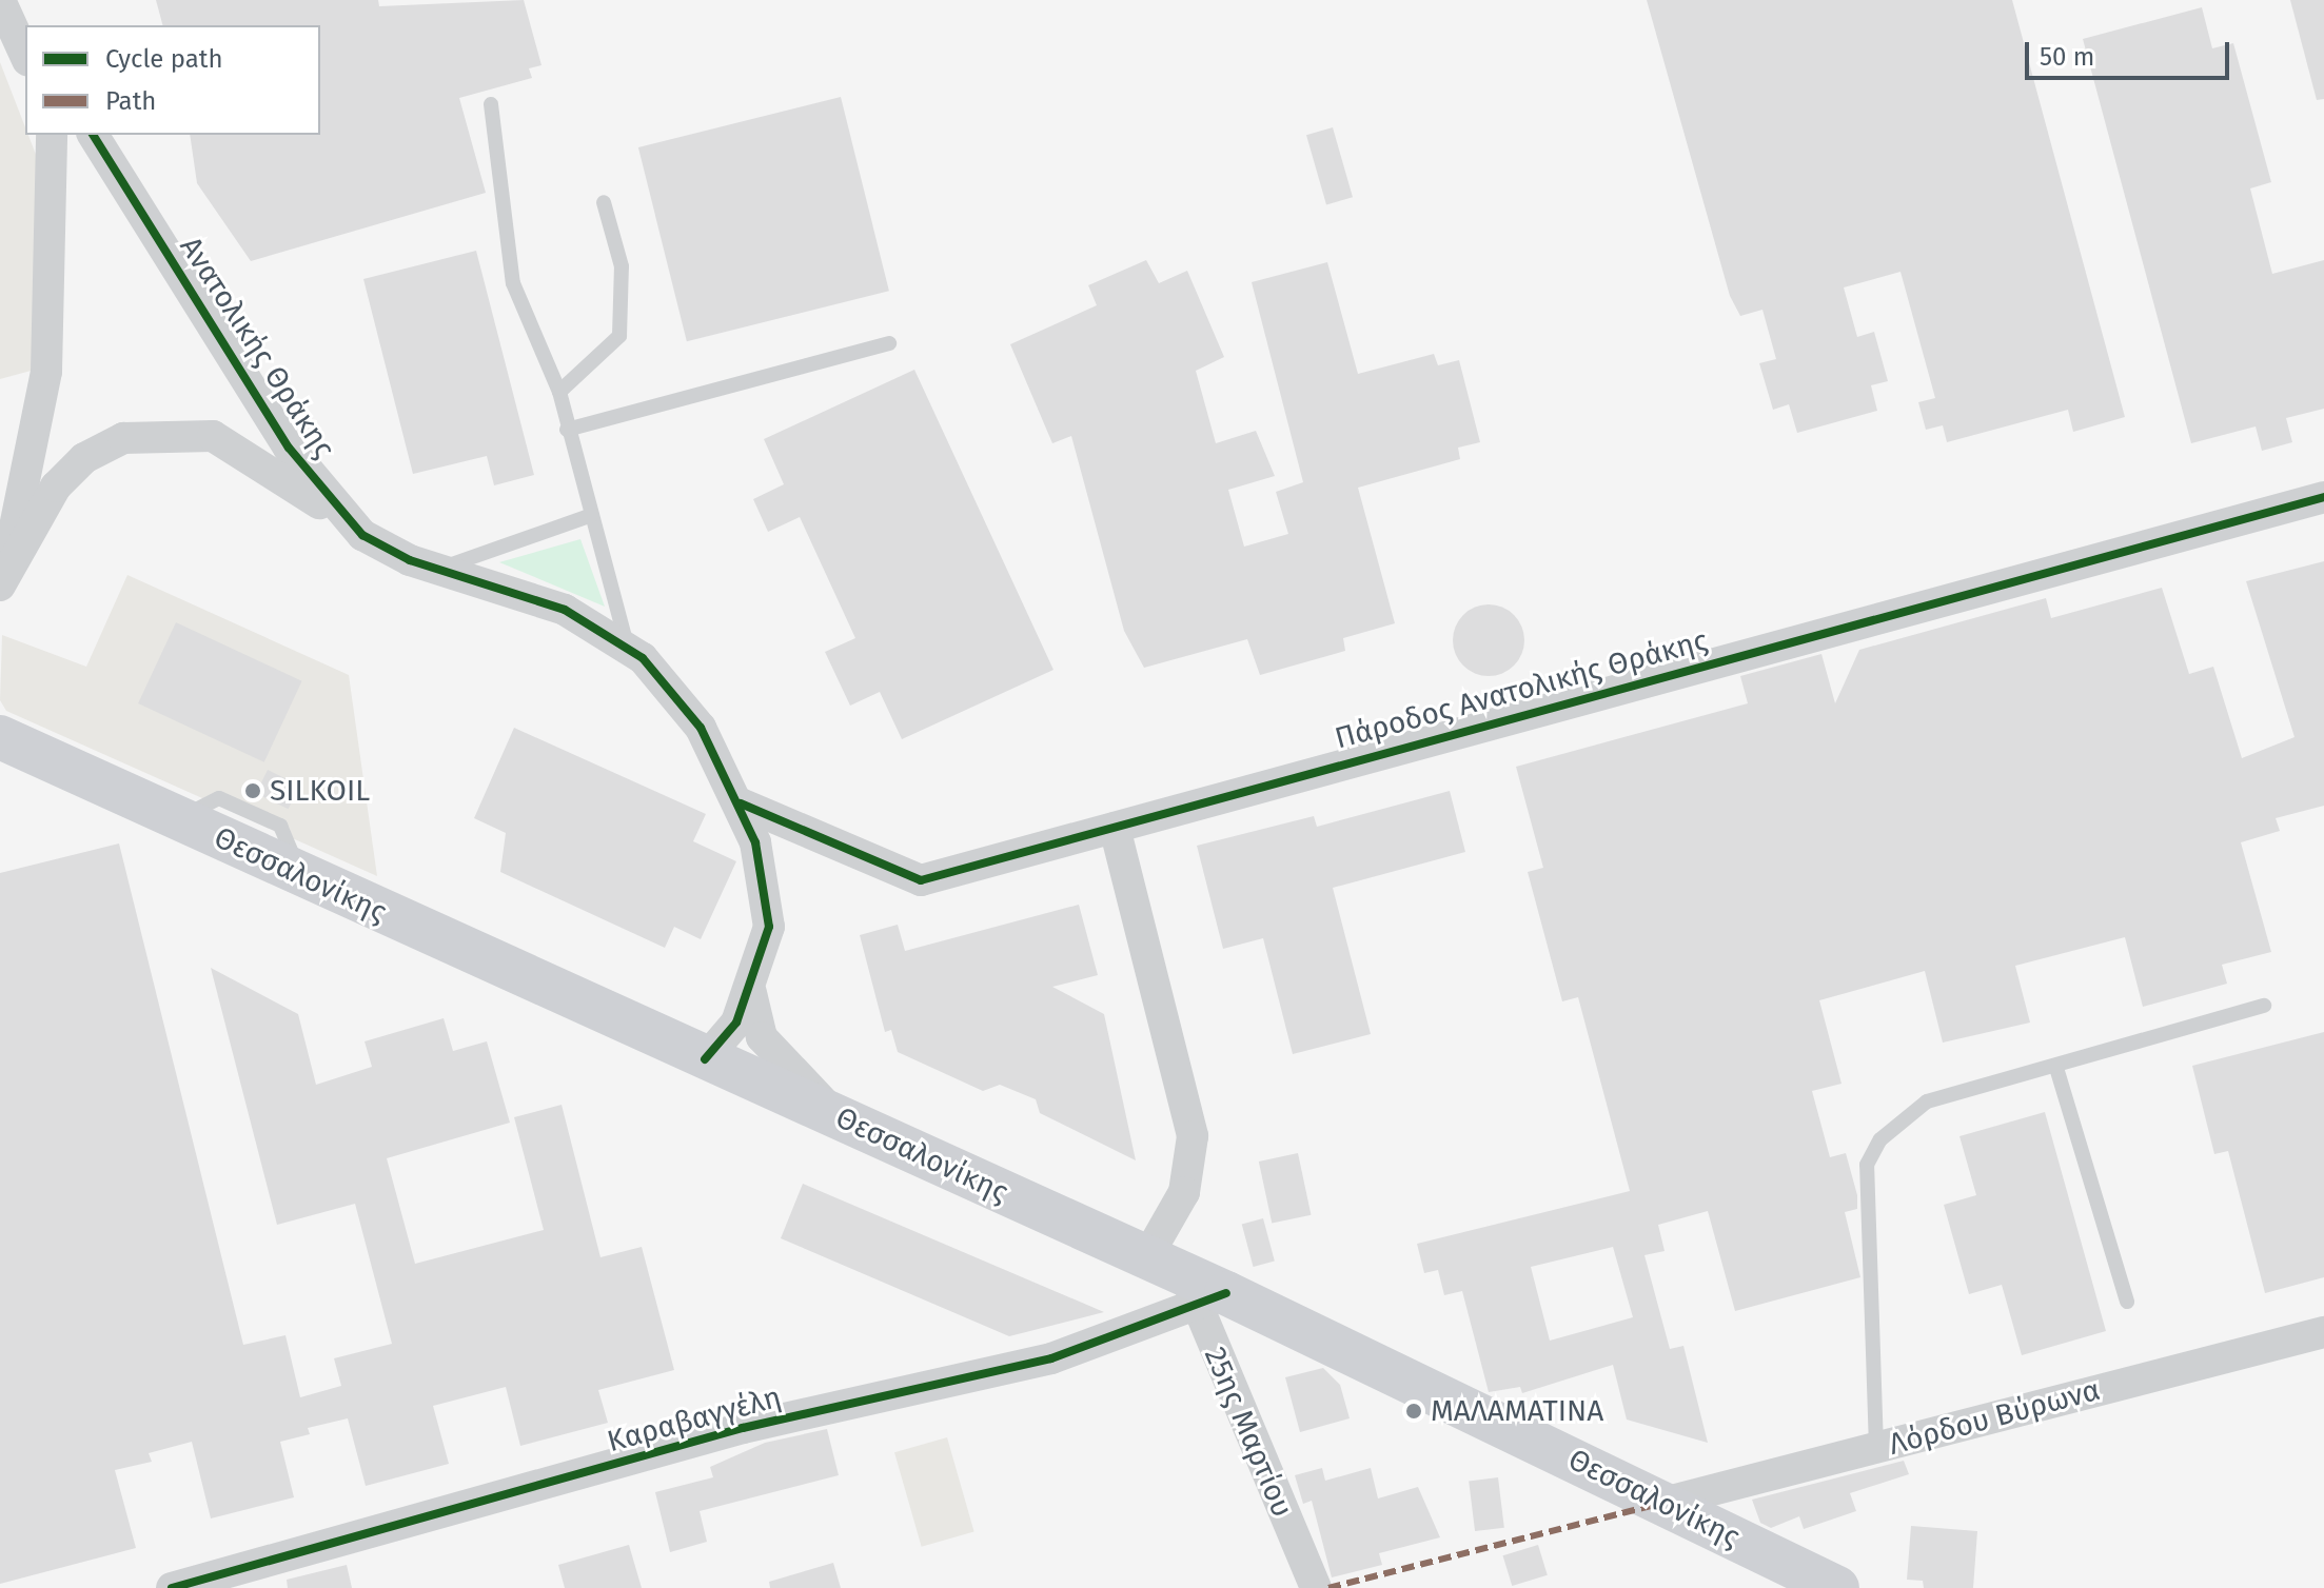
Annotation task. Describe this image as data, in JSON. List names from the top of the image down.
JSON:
{
  "streets": {
    "main road": ["Θεσσαλονίκης"],
    "street": [
      "Ανατολικής Θράκης",
      "Πάροδος Ανατολικής Θράκης",
      "Λόρδου Βύρωνα",
      "Καραβαγγέλη",
      "25ης Μαρτίου"
    ]
  },
  "crossings": [
    ["Ανατολικής Θράκης", "Πάροδος Ανατολικής Θράκης"],
    ["Ανατολικής Θράκης", "Θεσσαλονίκης"],
    ["Θεσσαλονίκης", "Λόρδου Βύρωνα"],
    ["Θεσσαλονίκης", "Καραβαγγέλη"],
    ["Θεσσαλονίκης", "25ης Μαρτίου"],
    ["Καραβαγγέλη", "25ης Μαρτίου"]
  ],
  "places": ["SILKOIL", "ΜΑΛΑΜΑΤΙΝΑ"],
  "legend": ["Cycle path", "Path"],
  "scale_bar": "50 m"
}
